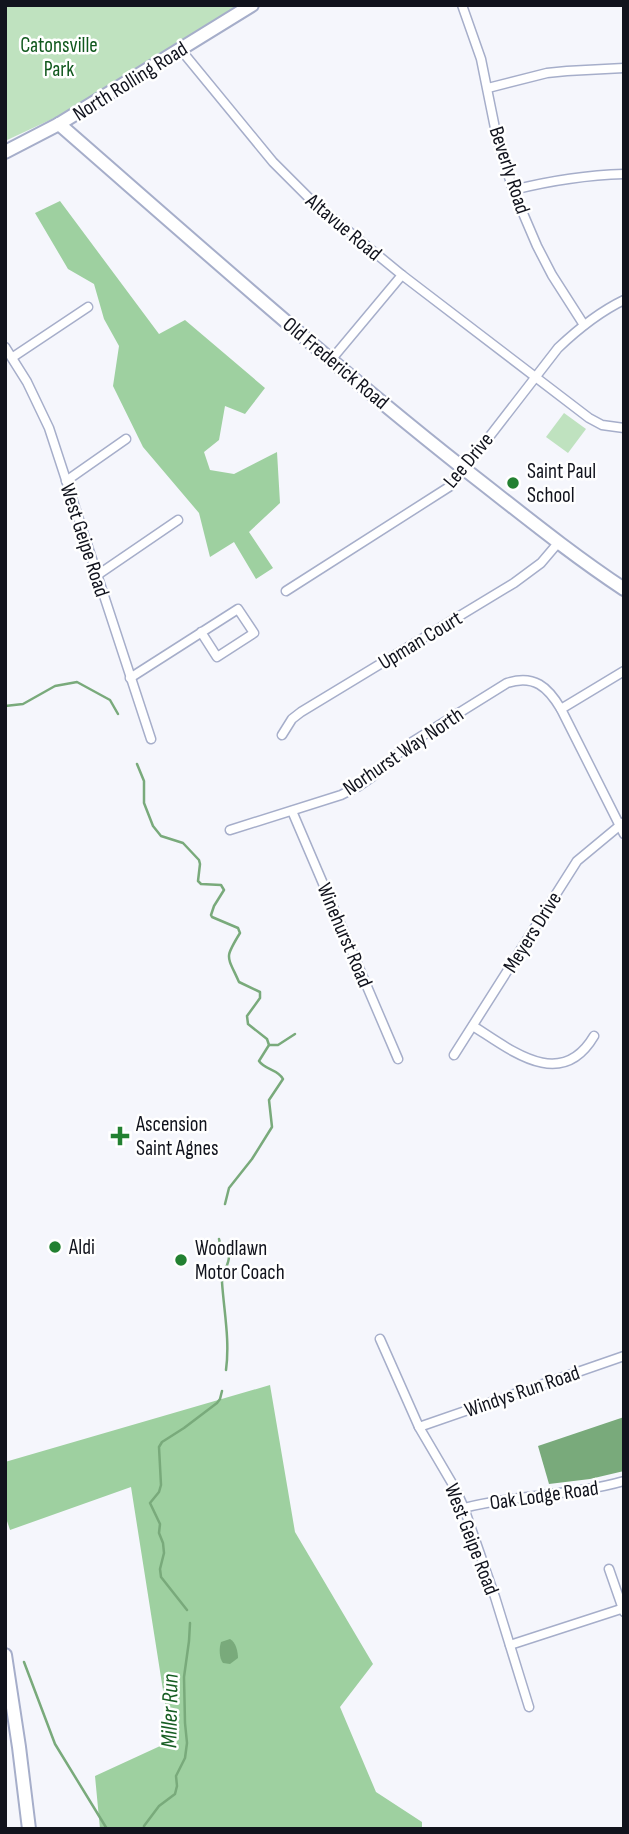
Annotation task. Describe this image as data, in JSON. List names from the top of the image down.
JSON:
{
  "streets": {
    "street": [
      "North Rolling Road",
      "Beverly Road",
      "Altavue Road",
      "Old Frederick Road",
      "Lee Drive",
      "West Geipe Road",
      "Upman Court",
      "Norhurst Way North",
      "Meyers Drive",
      "Winehurst Road",
      "Windys Run Road",
      "Oak Lodge Road"
    ]
  },
  "crossings": [
    ["North Rolling Road", "Altavue Road"],
    ["North Rolling Road", "Old Frederick Road"],
    ["Beverly Road", "Lee Drive"],
    ["Altavue Road", "Lee Drive"],
    ["Old Frederick Road", "Lee Drive"],
    ["Old Frederick Road", "Upman Court"],
    ["West Geipe Road", "Windys Run Road"],
    ["West Geipe Road", "Oak Lodge Road"],
    ["Norhurst Way North", "Meyers Drive"],
    ["Norhurst Way North", "Winehurst Road"]
  ],
  "water": ["Miller Run"],
  "parks": ["Catonsville Park"],
  "places": {
    "other": ["Saint Paul School", "Aldi", "Woodlawn Motor Coach"],
    "health": ["Ascension Saint Agnes"]
  }
}
